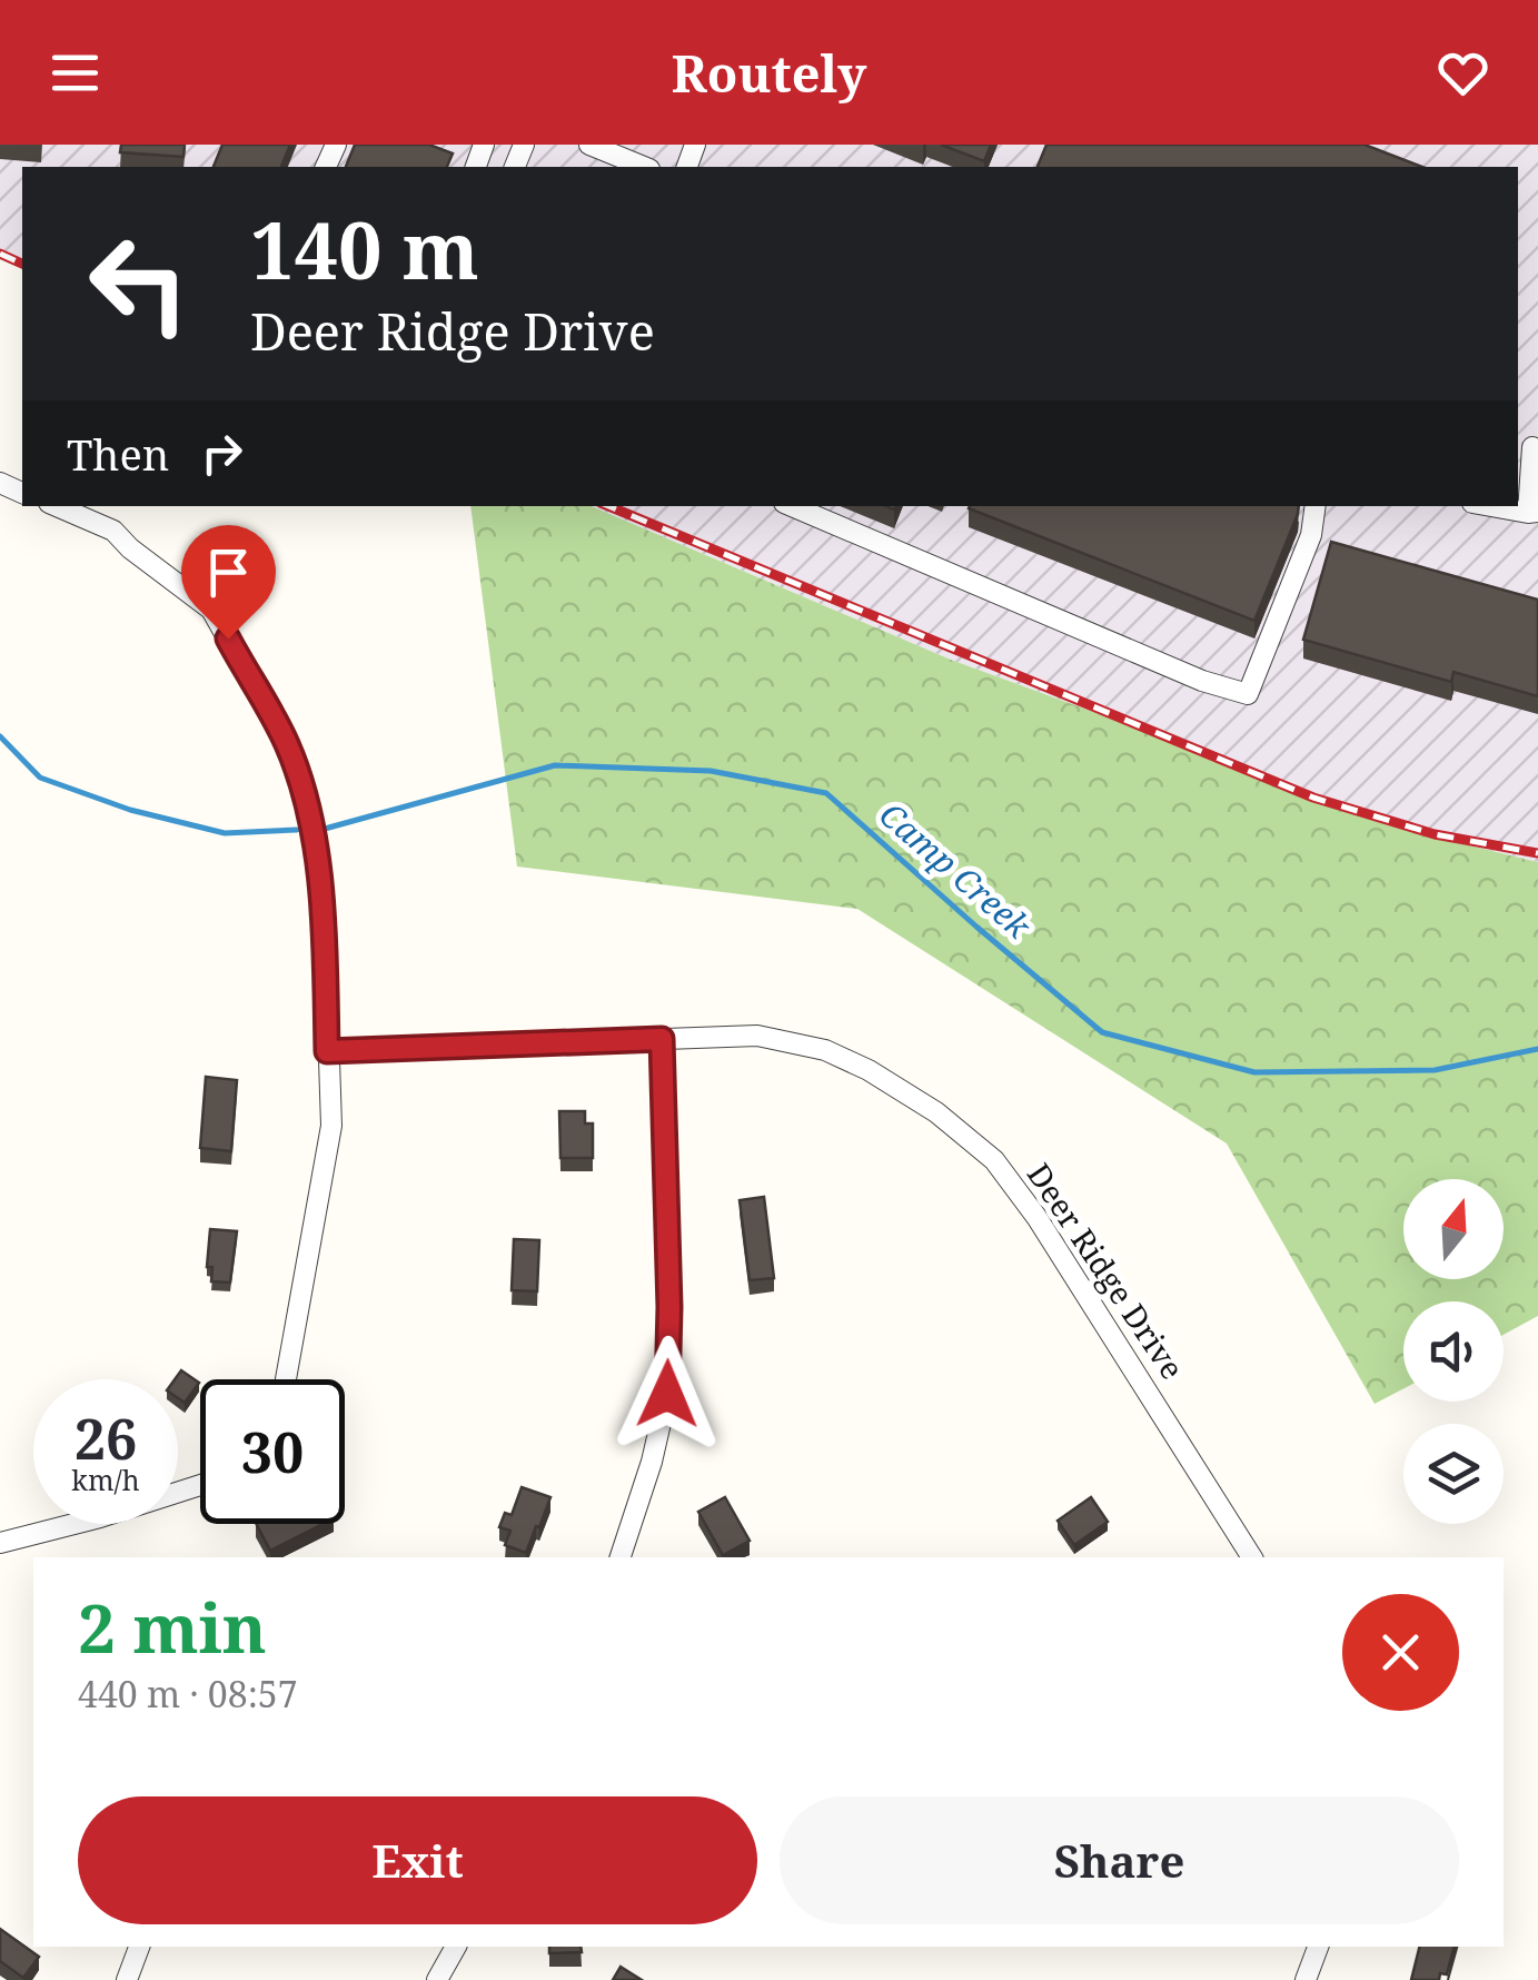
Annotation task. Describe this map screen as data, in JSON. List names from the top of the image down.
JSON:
{
  "streets": {
    "street": ["Deer Ridge Drive"]
  },
  "water": ["Camp Creek"],
  "north": "top",
  "page": {
    "header": "Routely",
    "turn": ["140 m", "Deer Ridge Drive"],
    "then": "Then",
    "speed": "26 km/h",
    "limit": "30",
    "heading": ["2 min", "440 m · 08:57"],
    "buttons": ["Exit", "Share"]
  }
}
